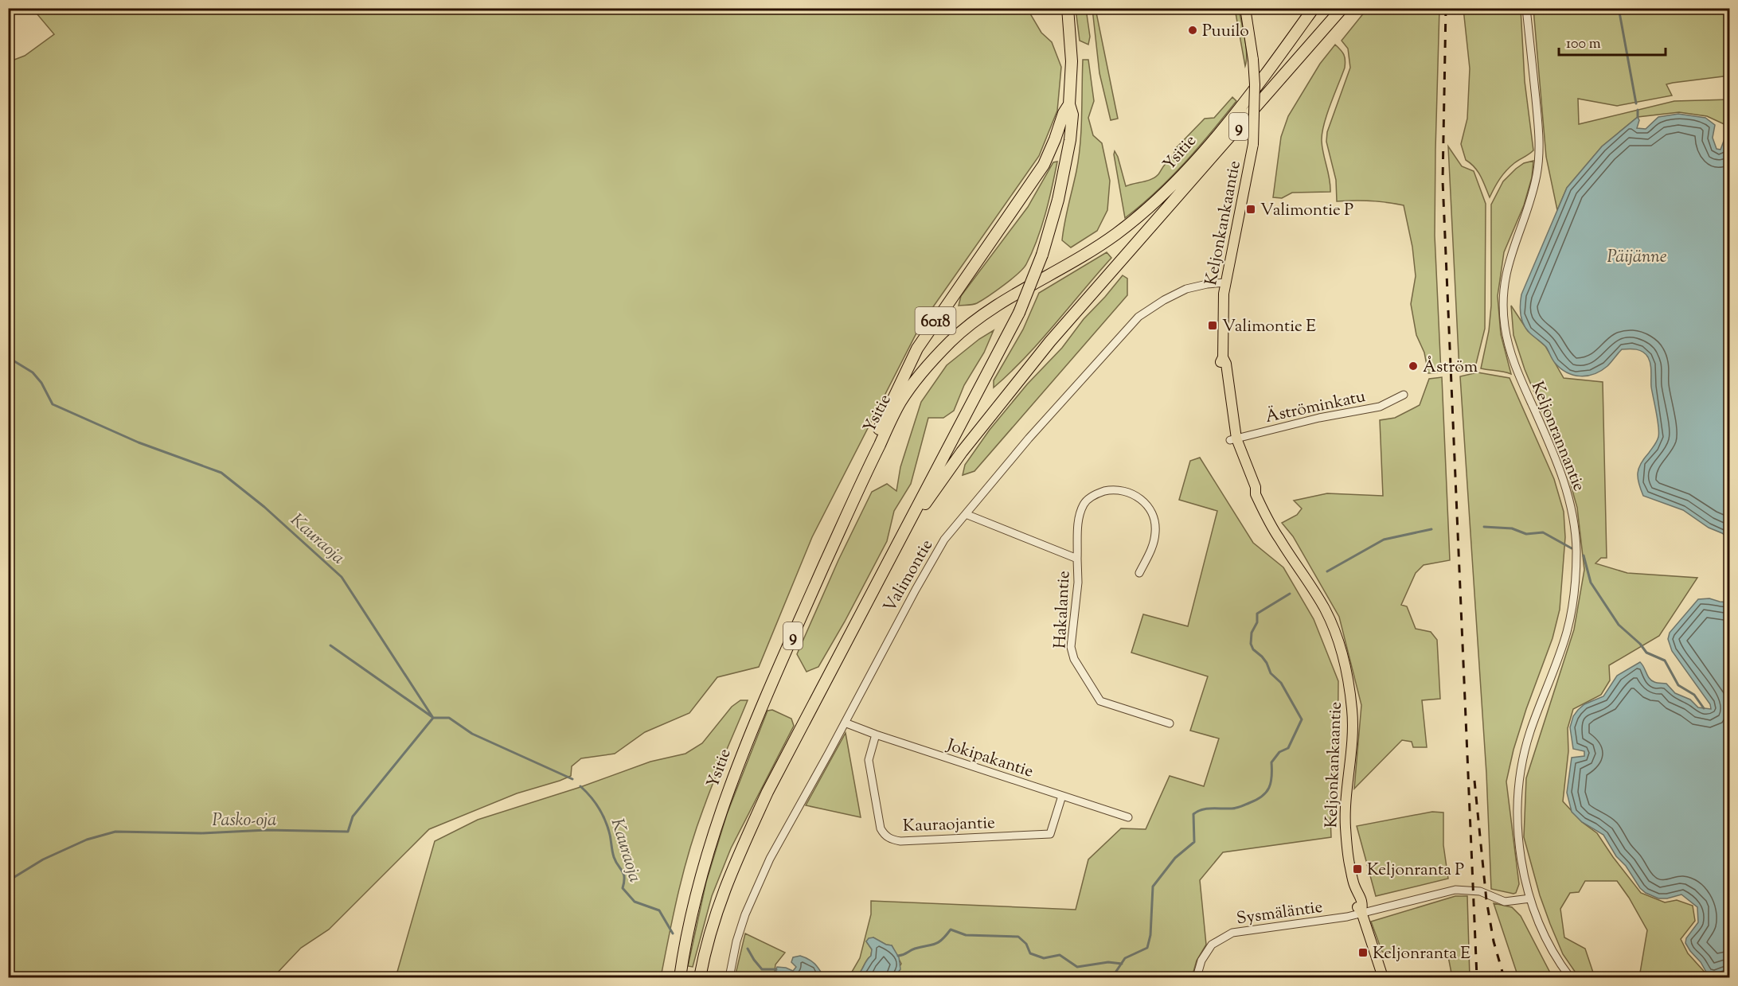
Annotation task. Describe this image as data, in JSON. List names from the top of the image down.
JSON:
{
  "streets": {
    "highway": ["9", "Ysitie", "6018"],
    "main road": ["Keljonkankaantie"],
    "street": [
      "Äströminkatu",
      "Keljonrannantie",
      "Valimontie",
      "Hakalantie",
      "Jokipakantie",
      "Kauraojantie",
      "Sysmäläntie"
    ]
  },
  "crossings": [
    ["9", "6018"],
    ["Ysitie", "6018"],
    ["Keljonkankaantie", "Äströminkatu"],
    ["Keljonkankaantie", "Valimontie"],
    ["Keljonkankaantie", "Sysmäläntie"],
    ["Keljonrannantie", "Sysmäläntie"],
    ["Valimontie", "Hakalantie"],
    ["Valimontie", "Jokipakantie"],
    ["Jokipakantie", "Kauraojantie"]
  ],
  "water": ["Päijänne", "Kauraoja", "Pasko-oja"],
  "places": {
    "other": ["Puuilo", "Åström"],
    "transit": [
      "Valimontie P",
      "Valimontie E",
      "Keljonranta P",
      "Keljonranta E"
    ]
  },
  "scale_bar": "100 m"
}
